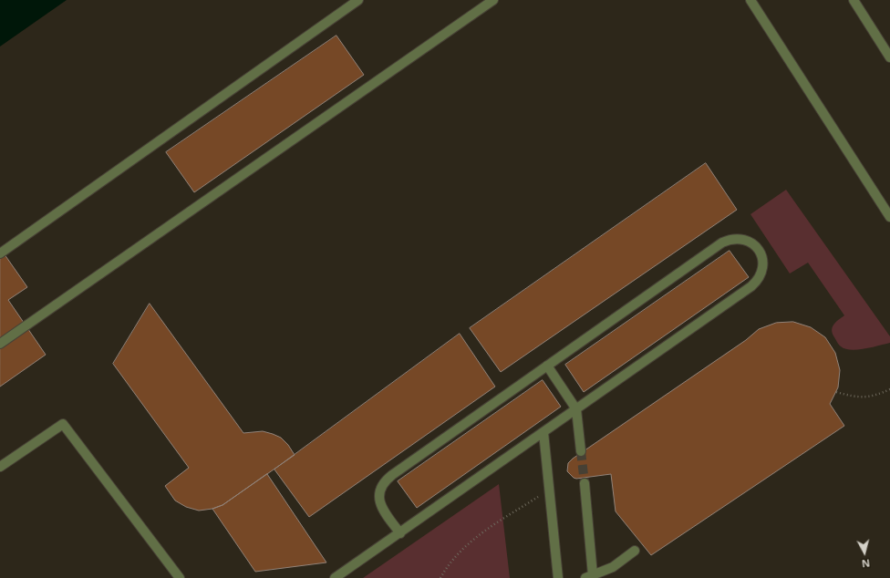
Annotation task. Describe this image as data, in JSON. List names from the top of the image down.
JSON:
{
  "north": "bottom"
}
